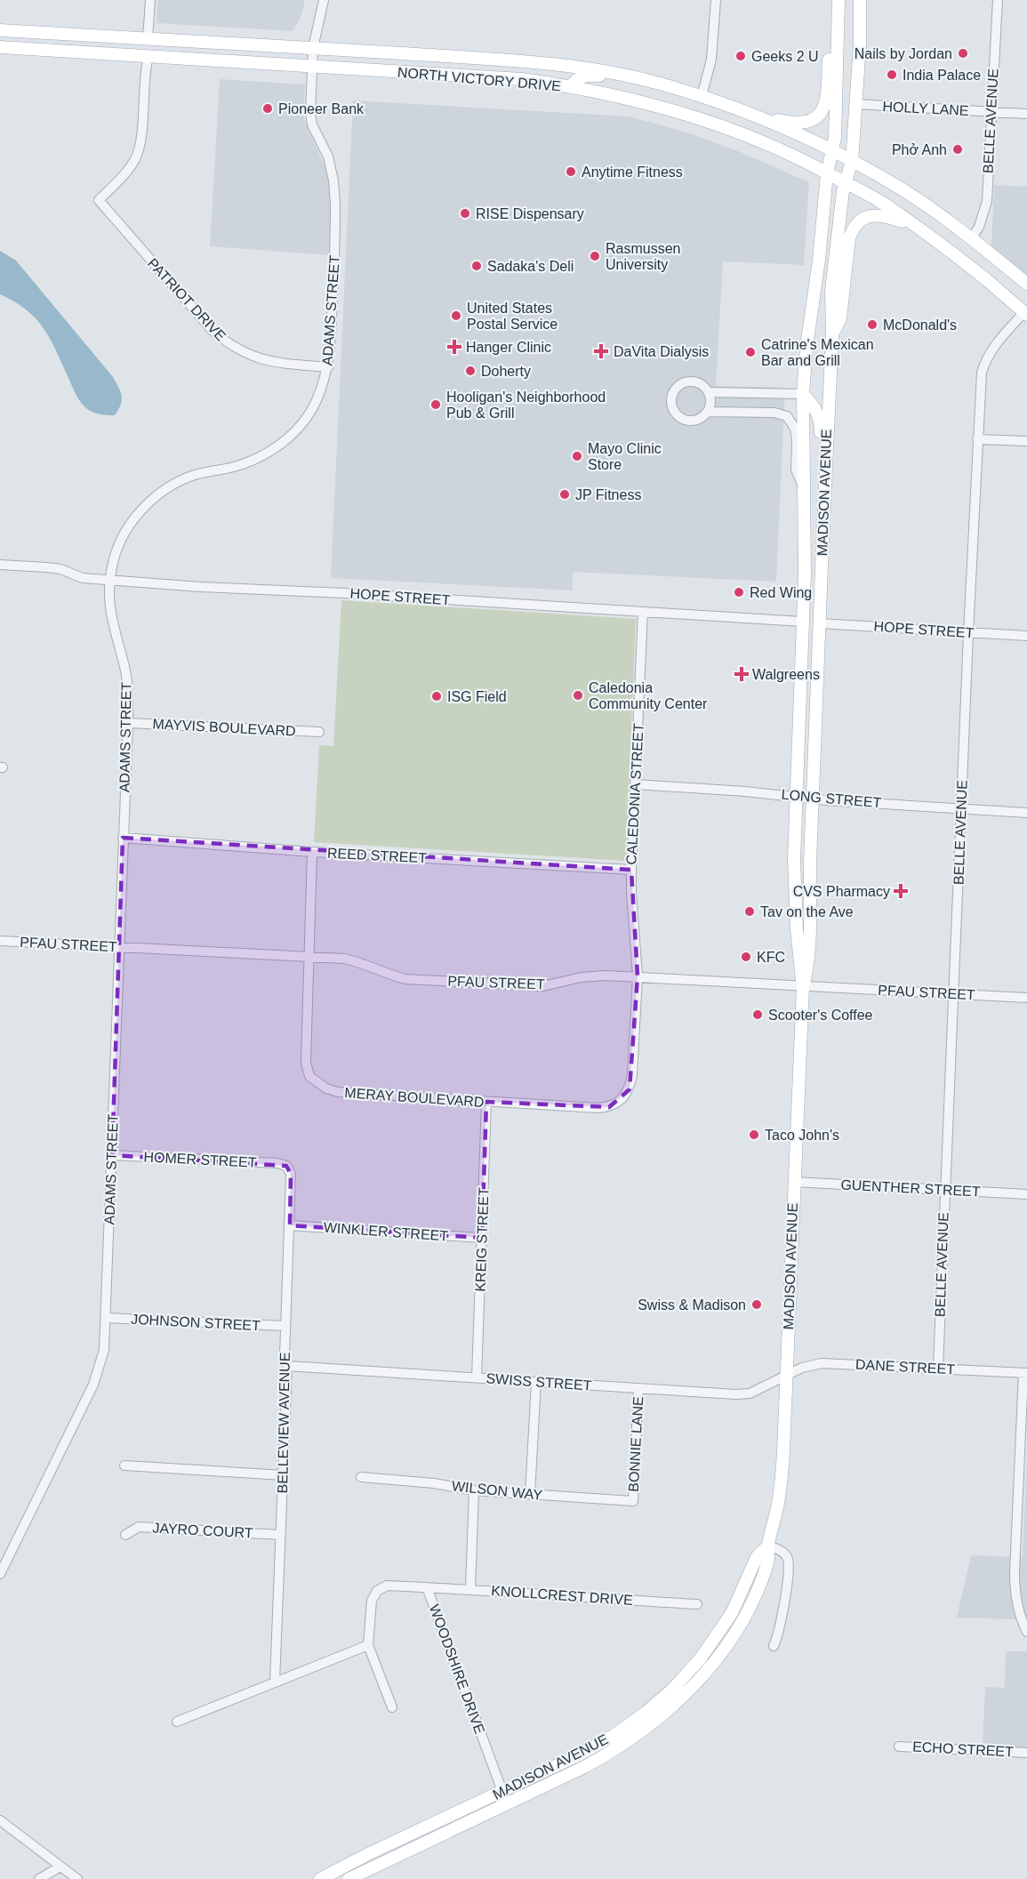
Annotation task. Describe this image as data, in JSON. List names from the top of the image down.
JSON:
{
  "streets": {
    "main road": ["NORTH VICTORY DRIVE", "MADISON AVENUE"],
    "street": [
      "HOLLY LANE",
      "BELLE AVENUE",
      "PATRIOT DRIVE",
      "ADAMS STREET",
      "HOPE STREET",
      "MAYVIS BOULEVARD",
      "CALEDONIA STREET",
      "LONG STREET",
      "REED STREET",
      "PFAU STREET",
      "MERAY BOULEVARD",
      "HOMER STREET",
      "GUENTHER STREET",
      "WINKLER STREET",
      "KREIG STREET",
      "JOHNSON STREET",
      "DANE STREET",
      "SWISS STREET",
      "BELLEVIEW AVENUE",
      "BONNIE LANE",
      "WILSON WAY",
      "JAYRO COURT",
      "KNOLLCREST DRIVE",
      "WOODSHIRE DRIVE",
      "ECHO STREET"
    ]
  },
  "crossings": [
    ["NORTH VICTORY DRIVE", "BELLE AVENUE"],
    ["NORTH VICTORY DRIVE", "PATRIOT DRIVE"],
    ["NORTH VICTORY DRIVE", "ADAMS STREET"],
    ["NORTH VICTORY DRIVE", "MADISON AVENUE"],
    ["HOLLY LANE", "BELLE AVENUE"],
    ["HOLLY LANE", "MADISON AVENUE"],
    ["BELLE AVENUE", "HOPE STREET"],
    ["BELLE AVENUE", "LONG STREET"],
    ["BELLE AVENUE", "PFAU STREET"],
    ["BELLE AVENUE", "GUENTHER STREET"],
    ["BELLE AVENUE", "DANE STREET"],
    ["PATRIOT DRIVE", "ADAMS STREET"],
    ["ADAMS STREET", "HOPE STREET"],
    ["ADAMS STREET", "MAYVIS BOULEVARD"],
    ["ADAMS STREET", "REED STREET"],
    ["ADAMS STREET", "PFAU STREET"],
    ["ADAMS STREET", "HOMER STREET"],
    ["ADAMS STREET", "JOHNSON STREET"],
    ["MADISON AVENUE", "HOPE STREET"],
    ["MADISON AVENUE", "LONG STREET"],
    ["MADISON AVENUE", "PFAU STREET"],
    ["MADISON AVENUE", "GUENTHER STREET"],
    ["MADISON AVENUE", "DANE STREET"],
    ["MADISON AVENUE", "SWISS STREET"],
    ["MADISON AVENUE", "WOODSHIRE DRIVE"],
    ["HOPE STREET", "CALEDONIA STREET"],
    ["CALEDONIA STREET", "LONG STREET"],
    ["CALEDONIA STREET", "REED STREET"],
    ["CALEDONIA STREET", "PFAU STREET"],
    ["CALEDONIA STREET", "MERAY BOULEVARD"],
    ["REED STREET", "MERAY BOULEVARD"],
    ["PFAU STREET", "MERAY BOULEVARD"],
    ["MERAY BOULEVARD", "KREIG STREET"],
    ["HOMER STREET", "BELLEVIEW AVENUE"],
    ["WINKLER STREET", "KREIG STREET"],
    ["WINKLER STREET", "BELLEVIEW AVENUE"],
    ["KREIG STREET", "SWISS STREET"],
    ["JOHNSON STREET", "BELLEVIEW AVENUE"],
    ["DANE STREET", "SWISS STREET"],
    ["SWISS STREET", "BELLEVIEW AVENUE"],
    ["SWISS STREET", "BONNIE LANE"],
    ["BELLEVIEW AVENUE", "JAYRO COURT"],
    ["BONNIE LANE", "WILSON WAY"],
    ["KNOLLCREST DRIVE", "WOODSHIRE DRIVE"]
  ],
  "places": {
    "other": [
      "Nails by Jordan",
      "Geeks 2 U",
      "India Palace",
      "Pioneer Bank",
      "Phở Anh",
      "Anytime Fitness",
      "RISE Dispensary",
      "Rasmussen University",
      "Sadaka's Deli",
      "United States Postal Service",
      "McDonald's",
      "Catrine's Mexican Bar and Grill",
      "Doherty",
      "Hooligan's Neighborhood Pub & Grill",
      "Mayo Clinic Store",
      "JP Fitness",
      "Red Wing",
      "Caledonia Community Center",
      "ISG Field",
      "Tav on the Ave",
      "KFC",
      "Scooter's Coffee",
      "Taco John's",
      "Swiss & Madison"
    ],
    "health": [
      "Hanger Clinic",
      "DaVita Dialysis",
      "Walgreens",
      "CVS Pharmacy"
    ]
  }
}
